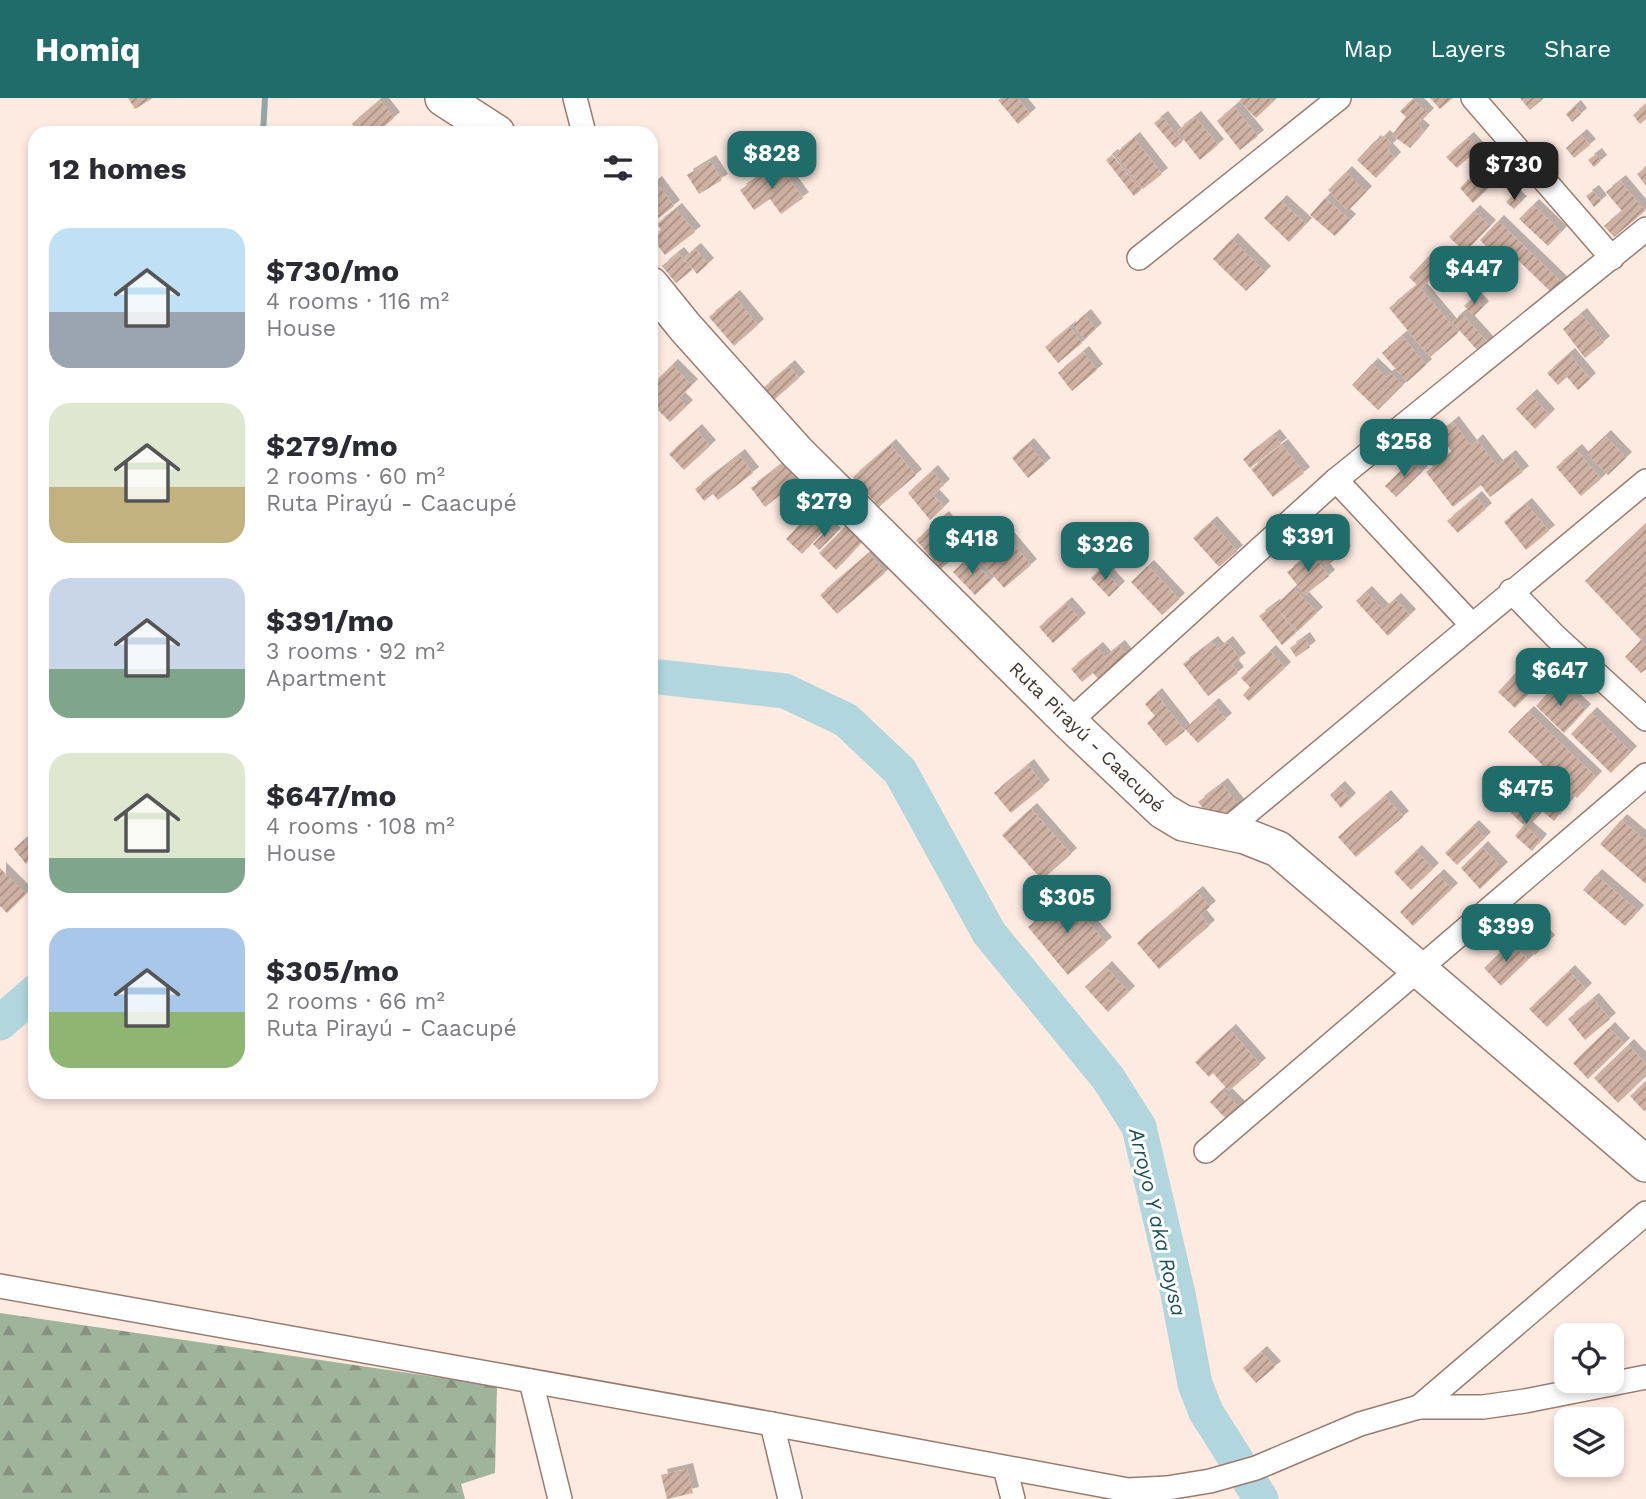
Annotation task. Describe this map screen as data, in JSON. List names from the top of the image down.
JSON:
{
  "streets": {
    "main road": ["Ruta Pirayú - Caacupé"]
  },
  "water": ["Arroyo Y aka Roysa"],
  "page": {
    "header": "Homiq",
    "nav": ["Map", "Layers", "Share"],
    "heading": "12 homes",
    "price": [
      "$828",
      "$730",
      "$447",
      "$258",
      "$279",
      "$391",
      "$418",
      "$326",
      "$647",
      "$475",
      "$305",
      "$399"
    ],
    "list": [
      {
        "name": "$730/mo",
        "note": "4 rooms · 116 m² · House"
      },
      {
        "name": "$279/mo",
        "note": "2 rooms · 60 m² · Ruta Pirayú - Caacupé"
      },
      {
        "name": "$391/mo",
        "note": "3 rooms · 92 m² · Apartment"
      },
      {
        "name": "$647/mo",
        "note": "4 rooms · 108 m² · House"
      },
      {
        "name": "$305/mo",
        "note": "2 rooms · 66 m² · Ruta Pirayú - Caacupé"
      }
    ]
  }
}
